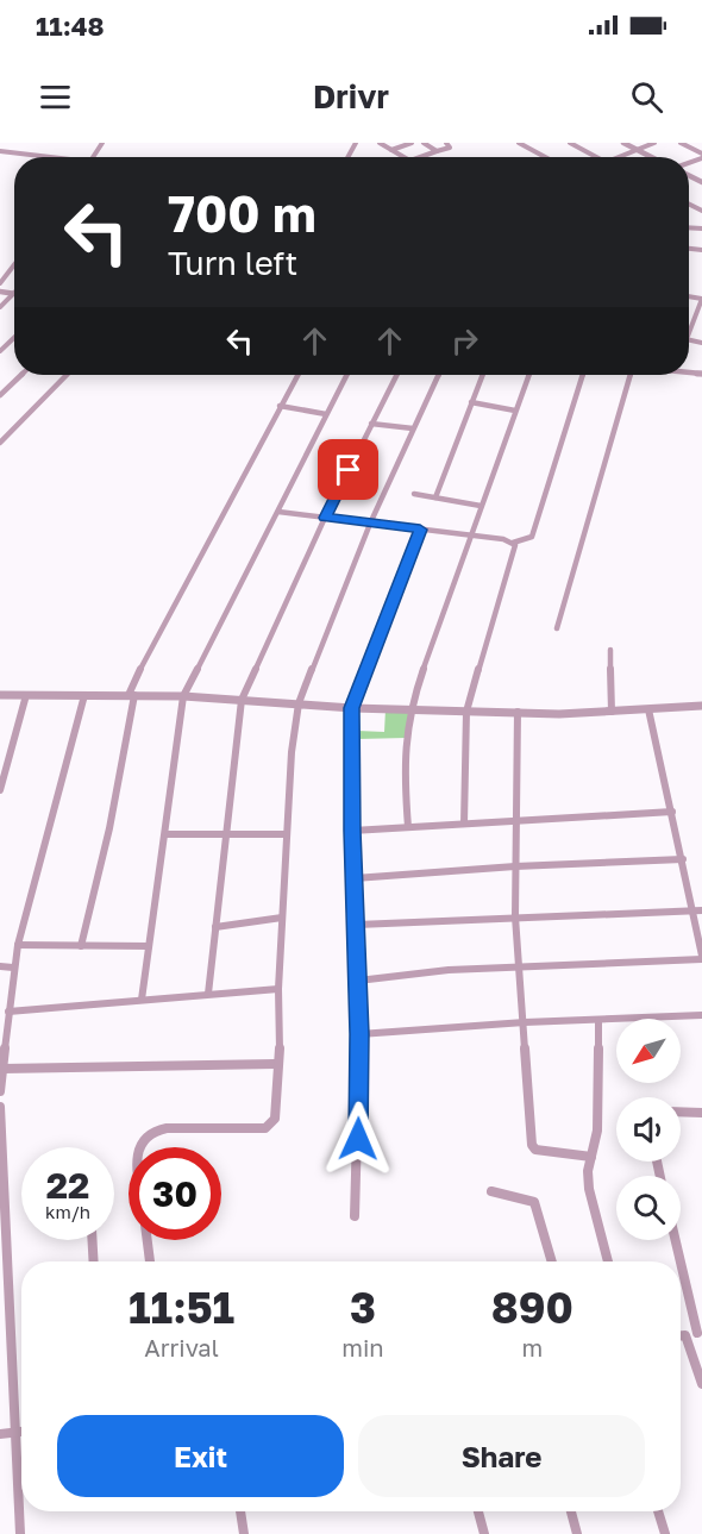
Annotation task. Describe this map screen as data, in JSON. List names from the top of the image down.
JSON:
{
  "north": "bottom left",
  "page": {
    "status": "11:48",
    "header": "Drivr",
    "turn": ["700 m", "Turn left"],
    "speed": "22 km/h",
    "limit": "30",
    "eta": [
      "11:51",
      "Arrival",
      "3",
      "min",
      "890",
      "m"
    ],
    "buttons": ["Exit", "Share"]
  }
}
